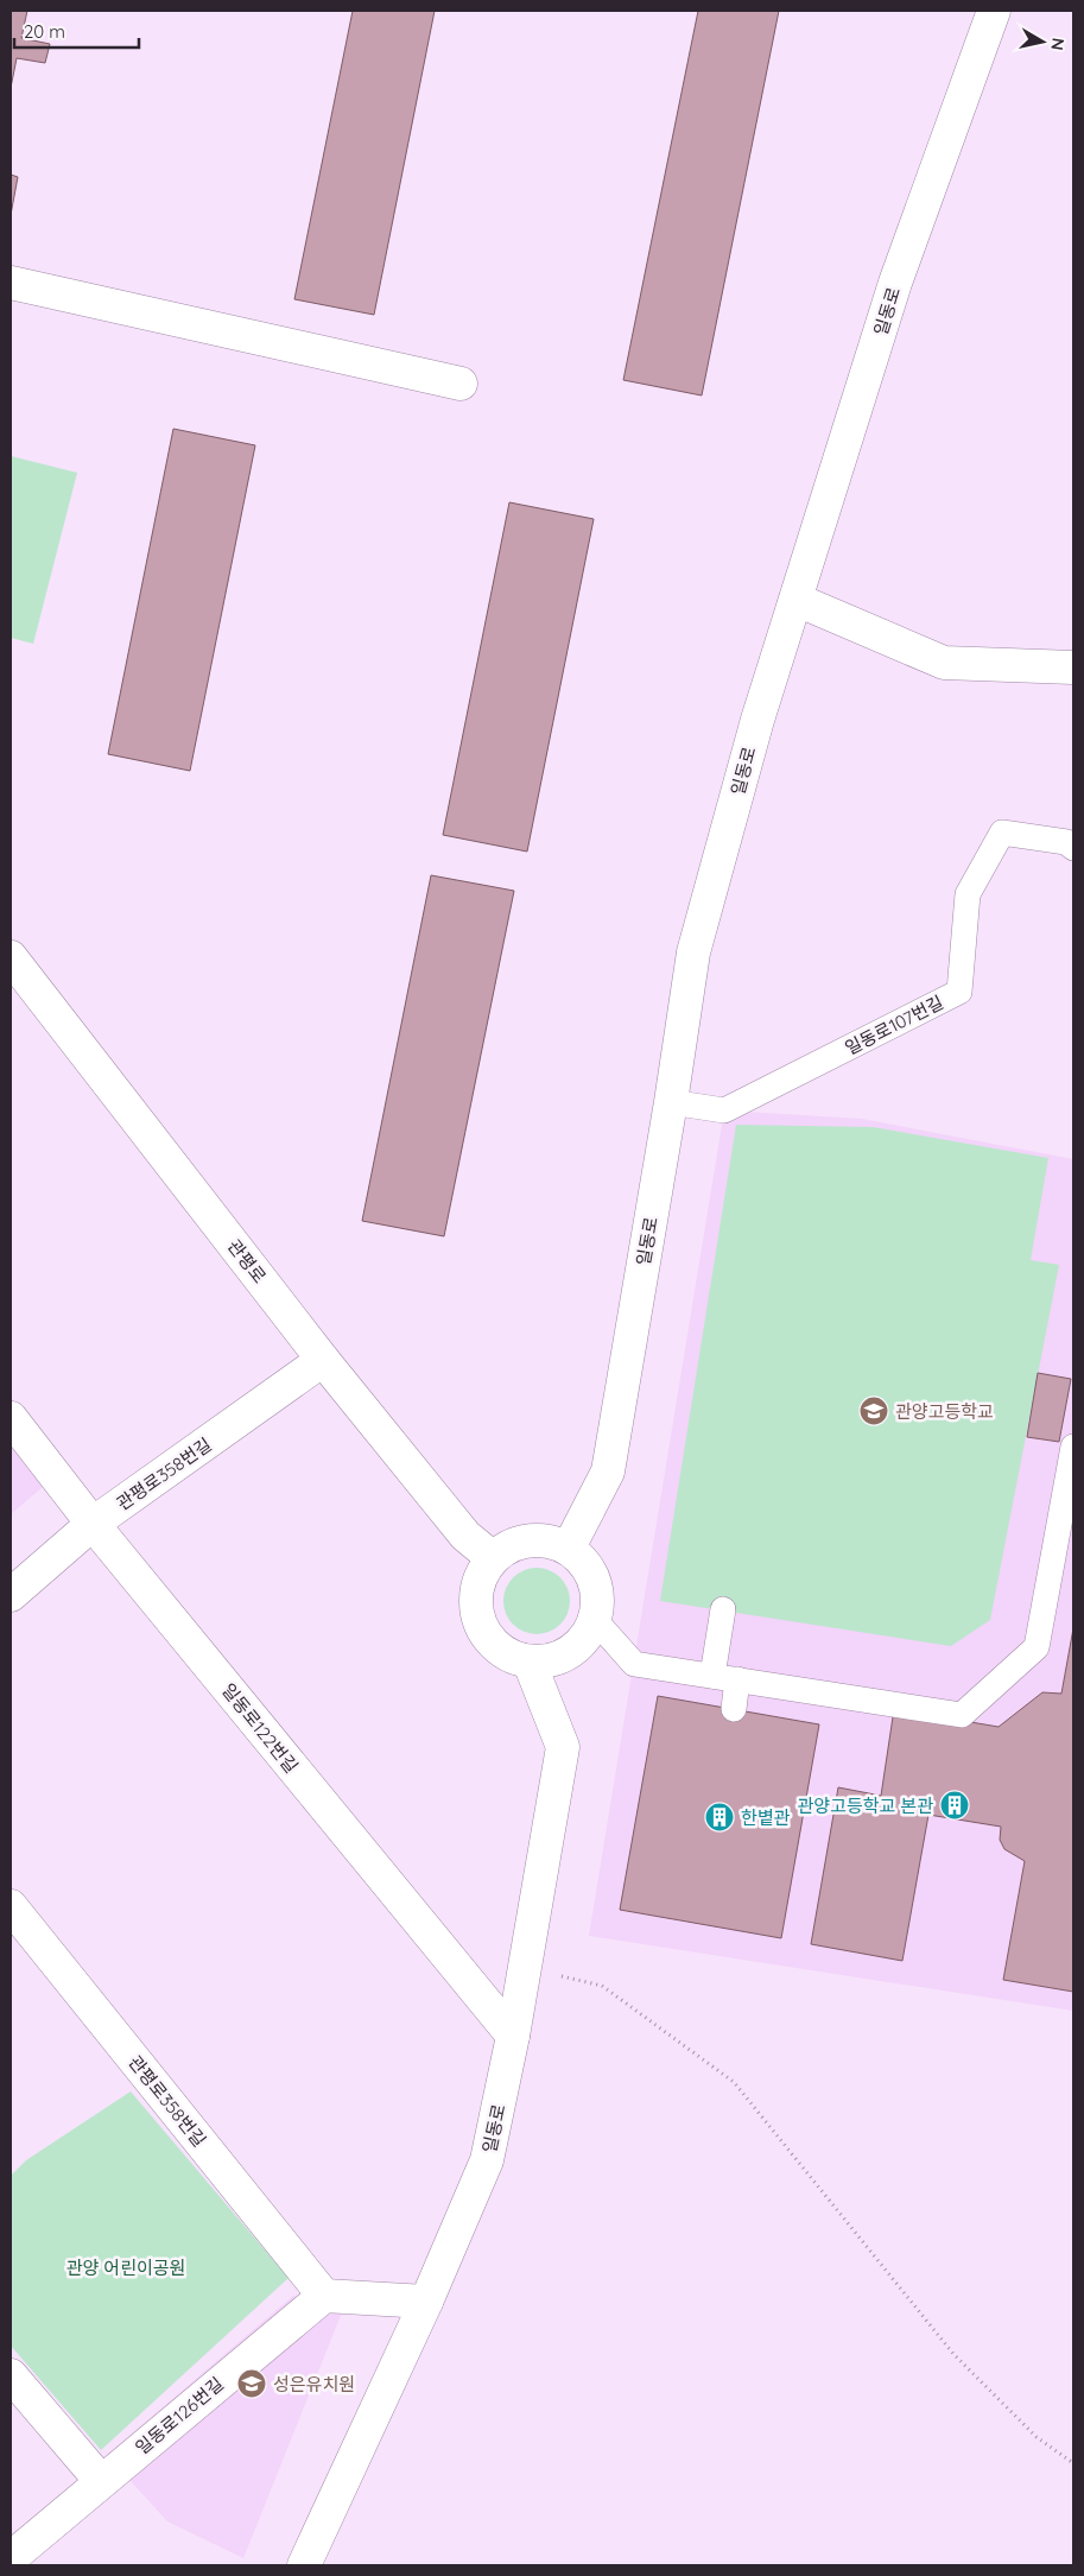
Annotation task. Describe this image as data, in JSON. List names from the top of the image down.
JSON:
{
  "streets": {
    "street": [
      "일동로",
      "관평로",
      "관평로358번길",
      "일동로122번길",
      "일동로126번길"
    ],
    "lane": ["일동로107번길"]
  },
  "crossings": [
    ["일동로", "일동로107번길"],
    ["일동로", "관평로"],
    ["일동로", "일동로122번길"],
    ["관평로", "관평로358번길"],
    ["관평로358번길", "일동로122번길"],
    ["관평로358번길", "일동로126번길"]
  ],
  "parks": ["관양 어린이공원"],
  "places": {
    "school or university": ["관양고등학교", "성은유치원"],
    "building": ["관양고등학교 본관", "한볕관"]
  },
  "scale_bar": "20 m",
  "north": "right"
}
